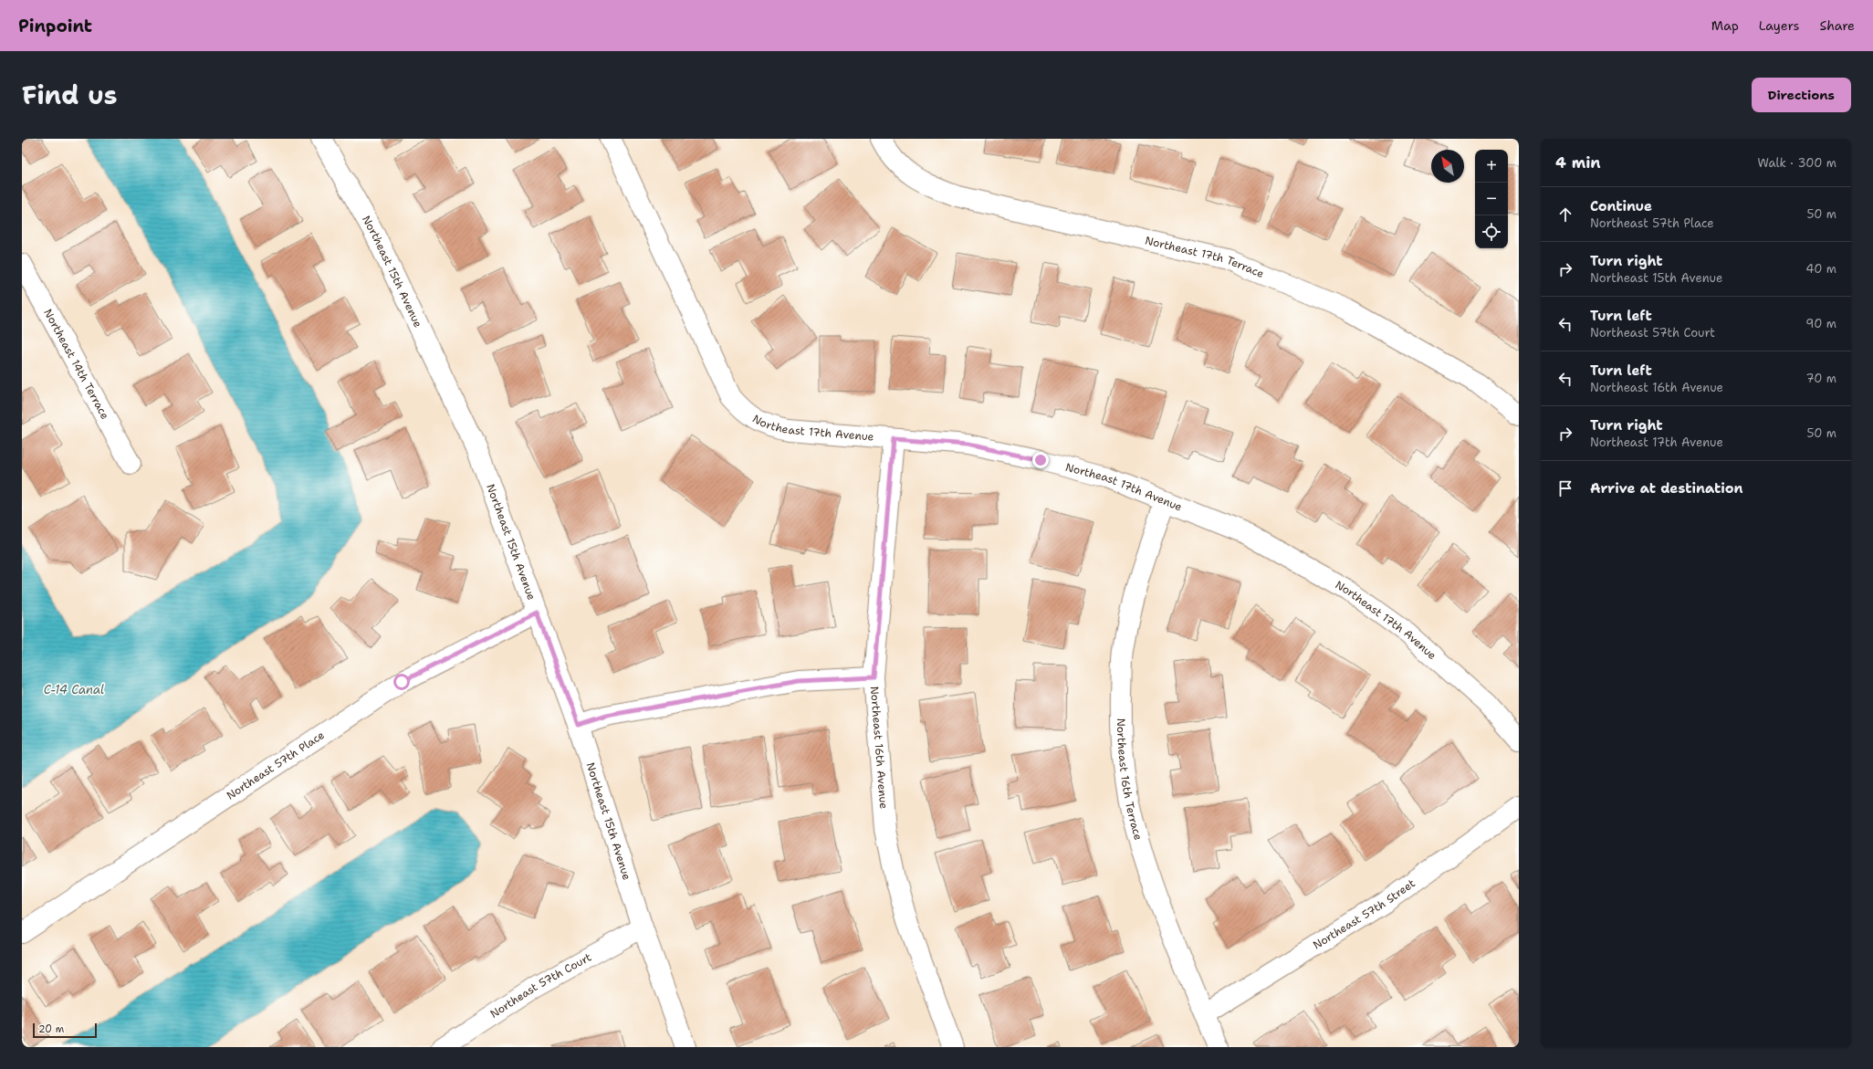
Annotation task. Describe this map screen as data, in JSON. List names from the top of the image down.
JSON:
{
  "streets": {
    "street": [
      "Northeast 17th Terrace",
      "Northeast 15th Avenue",
      "Northeast 14th Terrace",
      "Northeast 17th Avenue",
      "Northeast 16th Avenue",
      "Northeast 57th Place",
      "Northeast 16th Terrace",
      "Northeast 57th Street",
      "Northeast 57th Court"
    ]
  },
  "crossings": [
    ["Northeast 15th Avenue", "Northeast 57th Place"],
    ["Northeast 15th Avenue", "Northeast 57th Court"],
    ["Northeast 17th Avenue", "Northeast 16th Avenue"],
    ["Northeast 17th Avenue", "Northeast 16th Terrace"],
    ["Northeast 16th Terrace", "Northeast 57th Street"]
  ],
  "water": ["C-14 Canal"],
  "scale_bar": "20 m",
  "north": "top left",
  "page": {
    "header": "Pinpoint",
    "nav": ["Map", "Layers", "Share"],
    "title": "Find us",
    "buttons": "Directions",
    "heading": ["4 min", "Walk · 300 m"],
    "map_buttons": ["+", "−"],
    "list": [
      ["Continue", "Northeast 57th Place", "50 m"],
      ["Turn right", "Northeast 15th Avenue", "40 m"],
      ["Turn left", "Northeast 57th Court", "90 m"],
      ["Turn left", "Northeast 16th Avenue", "70 m"],
      ["Turn right", "Northeast 17th Avenue", "50 m"],
      "Arrive at destination"
    ],
    "scale": "20 m"
  }
}
